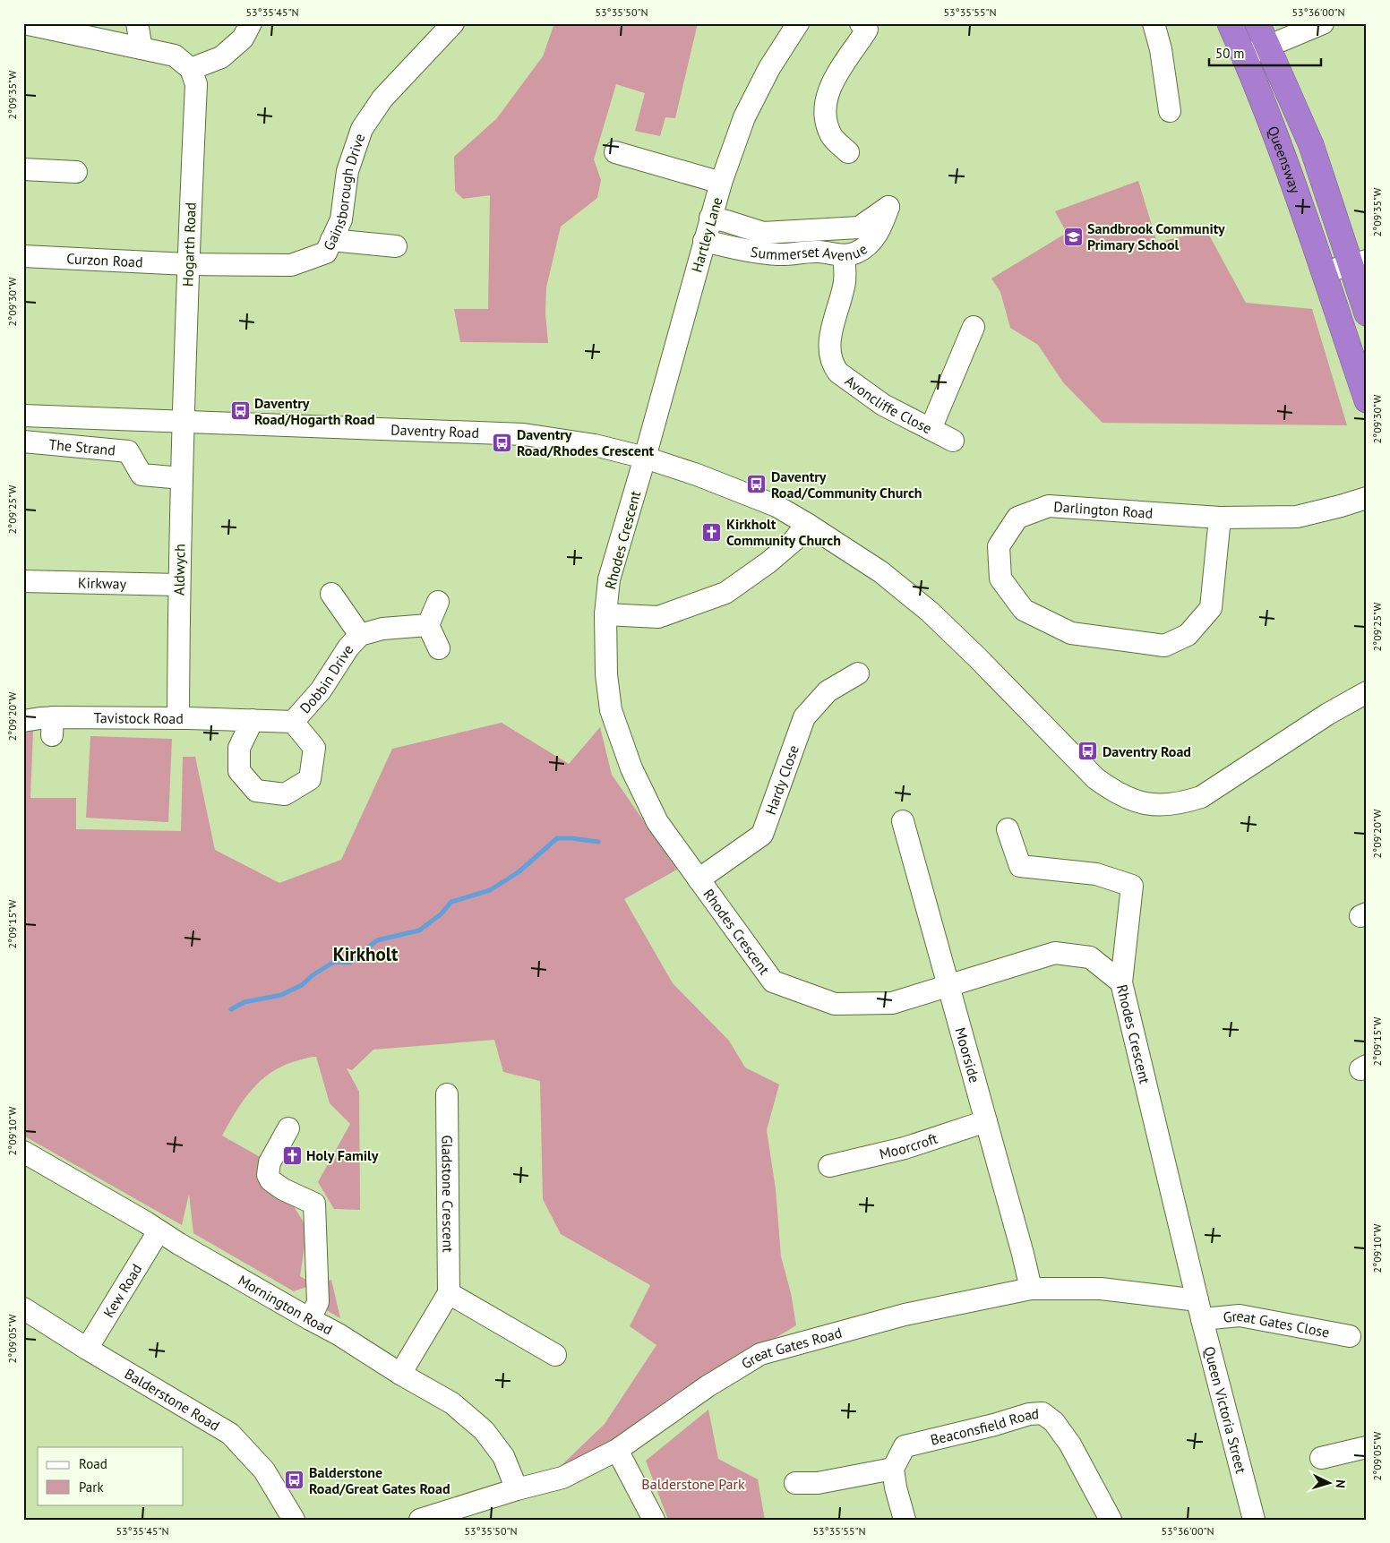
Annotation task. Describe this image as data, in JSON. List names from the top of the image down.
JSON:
{
  "streets": {
    "highway": ["Queensway"],
    "street": [
      "Gainsborough Drive",
      "Hartley Lane",
      "Hogarth Road",
      "Summerset Avenue",
      "Curzon Road",
      "Avoncliffe Close",
      "Daventry Road",
      "The Strand",
      "Darlington Road",
      "Rhodes Crescent",
      "Aldwych",
      "Kirkway",
      "Dobbin Drive",
      "Tavistock Road",
      "Hardy Close",
      "Moorside",
      "Moorcroft",
      "Gladstone Crescent",
      "Kew Road",
      "Mornington Road",
      "Great Gates Close",
      "Great Gates Road",
      "Balderstone Road",
      "Queen Victoria Street",
      "Beaconsfield Road"
    ]
  },
  "crossings": [
    ["Gainsborough Drive", "Hogarth Road"],
    ["Gainsborough Drive", "Curzon Road"],
    ["Hartley Lane", "Summerset Avenue"],
    ["Hartley Lane", "Daventry Road"],
    ["Hartley Lane", "Rhodes Crescent"],
    ["Hogarth Road", "Curzon Road"],
    ["Hogarth Road", "Daventry Road"],
    ["Hogarth Road", "Aldwych"],
    ["Summerset Avenue", "Avoncliffe Close"],
    ["Daventry Road", "Rhodes Crescent"],
    ["Daventry Road", "Aldwych"],
    ["The Strand", "Aldwych"],
    ["Rhodes Crescent", "Hardy Close"],
    ["Rhodes Crescent", "Moorside"],
    ["Rhodes Crescent", "Great Gates Close"],
    ["Rhodes Crescent", "Great Gates Road"],
    ["Rhodes Crescent", "Queen Victoria Street"],
    ["Aldwych", "Kirkway"],
    ["Aldwych", "Tavistock Road"],
    ["Dobbin Drive", "Tavistock Road"],
    ["Moorside", "Moorcroft"],
    ["Moorside", "Great Gates Road"],
    ["Kew Road", "Mornington Road"],
    ["Kew Road", "Balderstone Road"],
    ["Mornington Road", "Great Gates Road"],
    ["Great Gates Close", "Great Gates Road"],
    ["Great Gates Close", "Queen Victoria Street"],
    ["Great Gates Road", "Queen Victoria Street"]
  ],
  "districts": ["Kirkholt"],
  "parks": ["Balderstone Park"],
  "places": {
    "school or university": ["Sandbrook Community Primary School"],
    "bus stop": [
      "Daventry Road/Hogarth Road",
      "Daventry Road/Rhodes Crescent",
      "Daventry Road/Community Church",
      "Daventry Road",
      "Balderstone Road/Great Gates Road"
    ],
    "church": ["Kirkholt Community Church", "Holy Family"]
  },
  "legend": ["Road", "Park"],
  "scale_bar": "50 m",
  "north": "right",
  "coordinates": [
    "53°35'45\"N",
    "53°35'50\"N",
    "53°35'55\"N",
    "53°36'00\"N",
    "2°09'35\"W",
    "2°09'30\"W",
    "2°09'25\"W",
    "2°09'20\"W",
    "2°09'15\"W",
    "2°09'10\"W",
    "2°09'05\"W"
  ]
}
